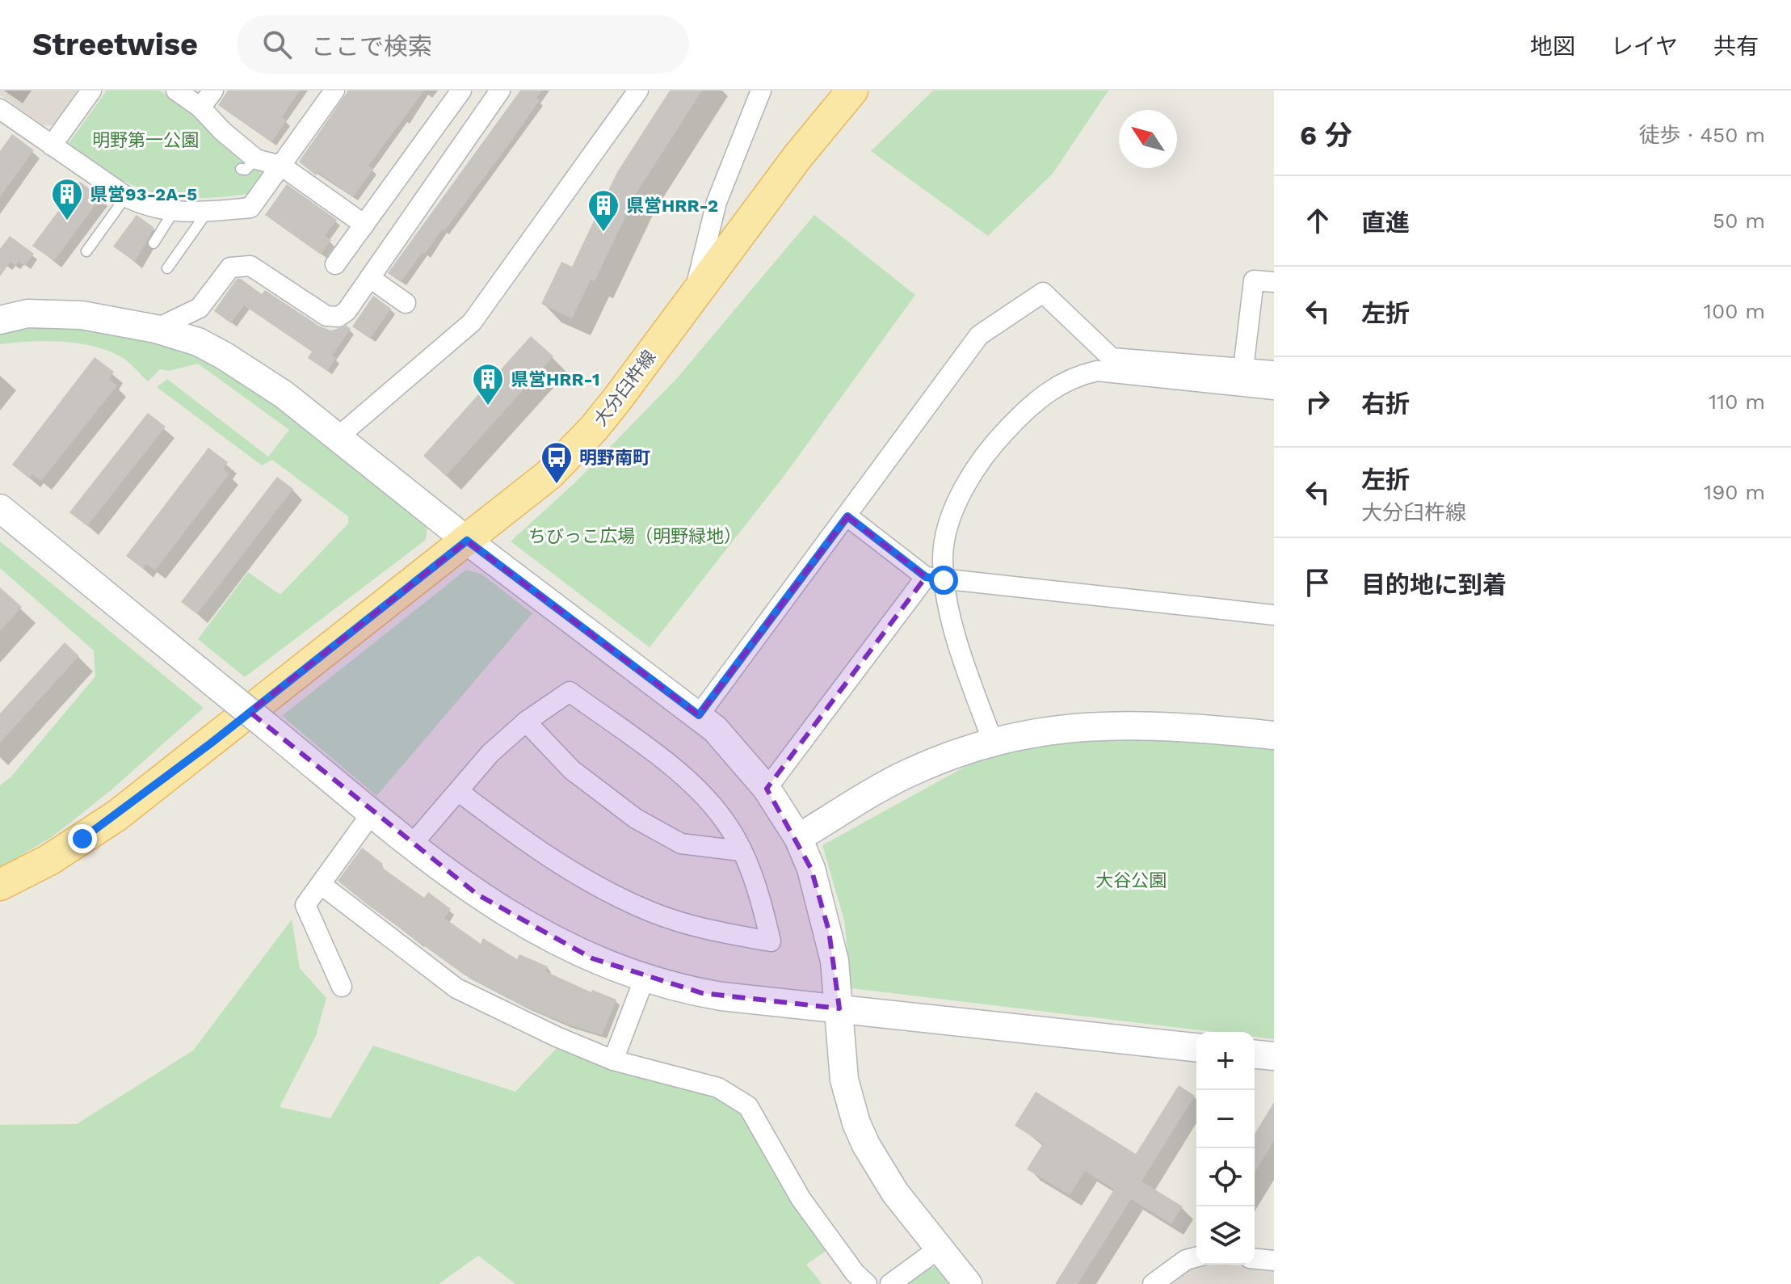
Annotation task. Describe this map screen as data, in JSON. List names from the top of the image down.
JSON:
{
  "streets": {
    "main road": ["大分臼杵線"]
  },
  "parks": ["明野第一公園", "ちびっこ広場（明野緑地）", "大谷公園"],
  "places": {
    "building": ["県営93-2A-5", "県営HRR-2", "県営HRR-1"],
    "bus stop": ["明野南町"]
  },
  "north": "top left",
  "page": {
    "header": "Streetwise",
    "search": "ここで検索",
    "nav": ["地図", "レイヤ", "共有"],
    "heading": ["6 分", "徒歩 · 450 m"],
    "list": [
      ["直進", "50 m"],
      ["左折", "100 m"],
      ["右折", "110 m"],
      ["左折", "大分臼杵線", "190 m"],
      "目的地に到着"
    ],
    "map_buttons": ["+", "−"]
  }
}
